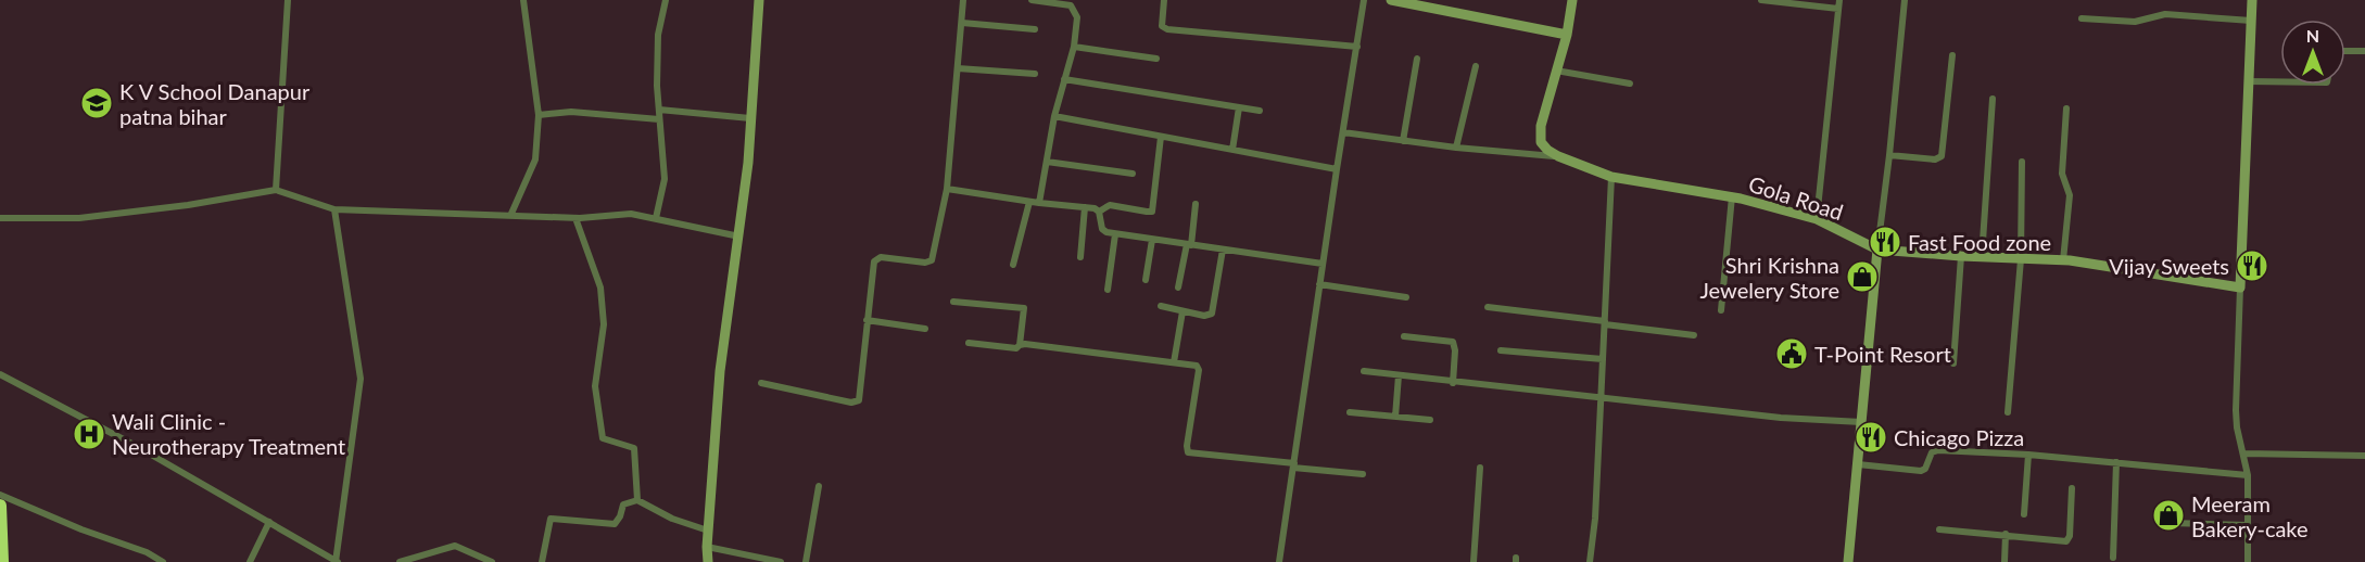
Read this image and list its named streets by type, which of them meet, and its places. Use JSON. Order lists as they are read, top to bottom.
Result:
{
  "streets": {
    "street": ["Gola Road"]
  },
  "places": {
    "school or university": ["K V School Danapur patna bihar"],
    "restaurant": ["Fast Food zone", "Vijay Sweets", "Chicago Pizza"],
    "shop": ["Shri Krishna Jewelery Store", "Meeram Bakery-cake"],
    "public building": ["T-Point Resort"],
    "hospital": ["Wali Clinic - Neurotherapy Treatment"]
  },
  "north": "top"
}
